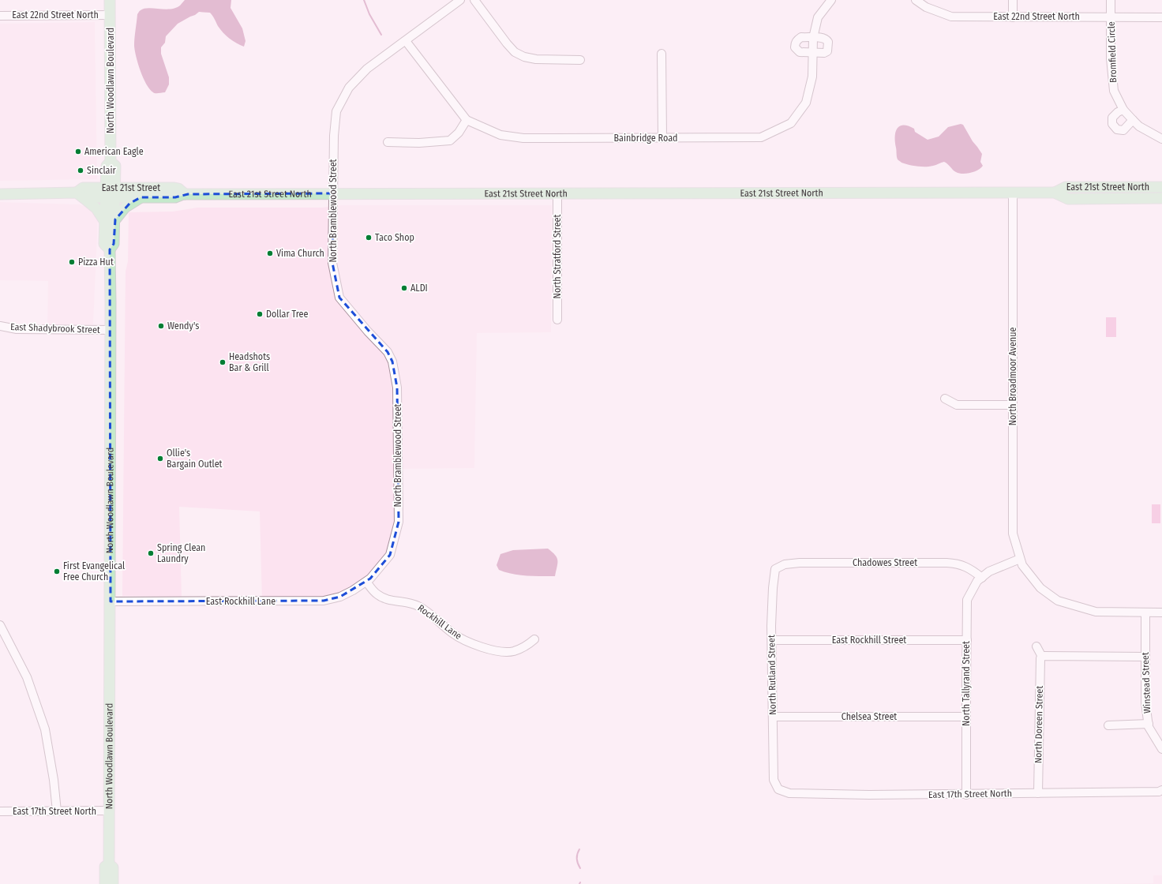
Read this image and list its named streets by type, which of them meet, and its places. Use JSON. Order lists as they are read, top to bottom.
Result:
{
  "streets": {
    "main road": ["North Woodlawn Boulevard", "East 21st Street", "East 21st Street North"],
    "street": [
      "East 22nd Street North",
      "Bromfield Circle",
      "Bainbridge Road",
      "North Bramblewood Street",
      "North Stratford Street",
      "East Shadybrook Street",
      "North Broadmoor Avenue",
      "Chadowes Street",
      "East Rockhill Lane",
      "Rockhill Lane",
      "East Rockhill Street",
      "North Rutland Street",
      "Winstead Street",
      "North Tallyrand Street",
      "Chelsea Street",
      "North Doreen Street",
      "East 17th Street North"
    ]
  },
  "crossings": [
    ["East 22nd Street North", "Bromfield Circle"],
    ["East 22nd Street North", "North Woodlawn Boulevard"],
    ["North Woodlawn Boulevard", "East 21st Street"],
    ["North Woodlawn Boulevard", "East 21st Street North"],
    ["North Woodlawn Boulevard", "East Shadybrook Street"],
    ["North Woodlawn Boulevard", "East Rockhill Lane"],
    ["North Woodlawn Boulevard", "East 17th Street North"],
    ["Bainbridge Road", "North Bramblewood Street"],
    ["East 21st Street", "East 21st Street North"],
    ["East 21st Street North", "North Bramblewood Street"],
    ["East 21st Street North", "North Stratford Street"],
    ["East 21st Street North", "North Broadmoor Avenue"],
    ["North Bramblewood Street", "East Rockhill Lane"],
    ["North Bramblewood Street", "Rockhill Lane"],
    ["North Broadmoor Avenue", "North Tallyrand Street"],
    ["Chadowes Street", "North Rutland Street"],
    ["Chadowes Street", "North Tallyrand Street"],
    ["East Rockhill Lane", "Rockhill Lane"],
    ["East Rockhill Street", "North Rutland Street"],
    ["East Rockhill Street", "North Tallyrand Street"],
    ["North Rutland Street", "Chelsea Street"],
    ["North Rutland Street", "East 17th Street North"],
    ["North Tallyrand Street", "Chelsea Street"],
    ["North Tallyrand Street", "East 17th Street North"],
    ["North Doreen Street", "East 17th Street North"]
  ],
  "places": [
    "American Eagle",
    "Sinclair",
    "Taco Shop",
    "Vima Church",
    "Pizza Hut",
    "ALDI",
    "Dollar Tree",
    "Wendy's",
    "Headshots Bar & Grill",
    "Ollie's Bargain Outlet",
    "Spring Clean Laundry",
    "First Evangelical Free Church"
  ]
}
